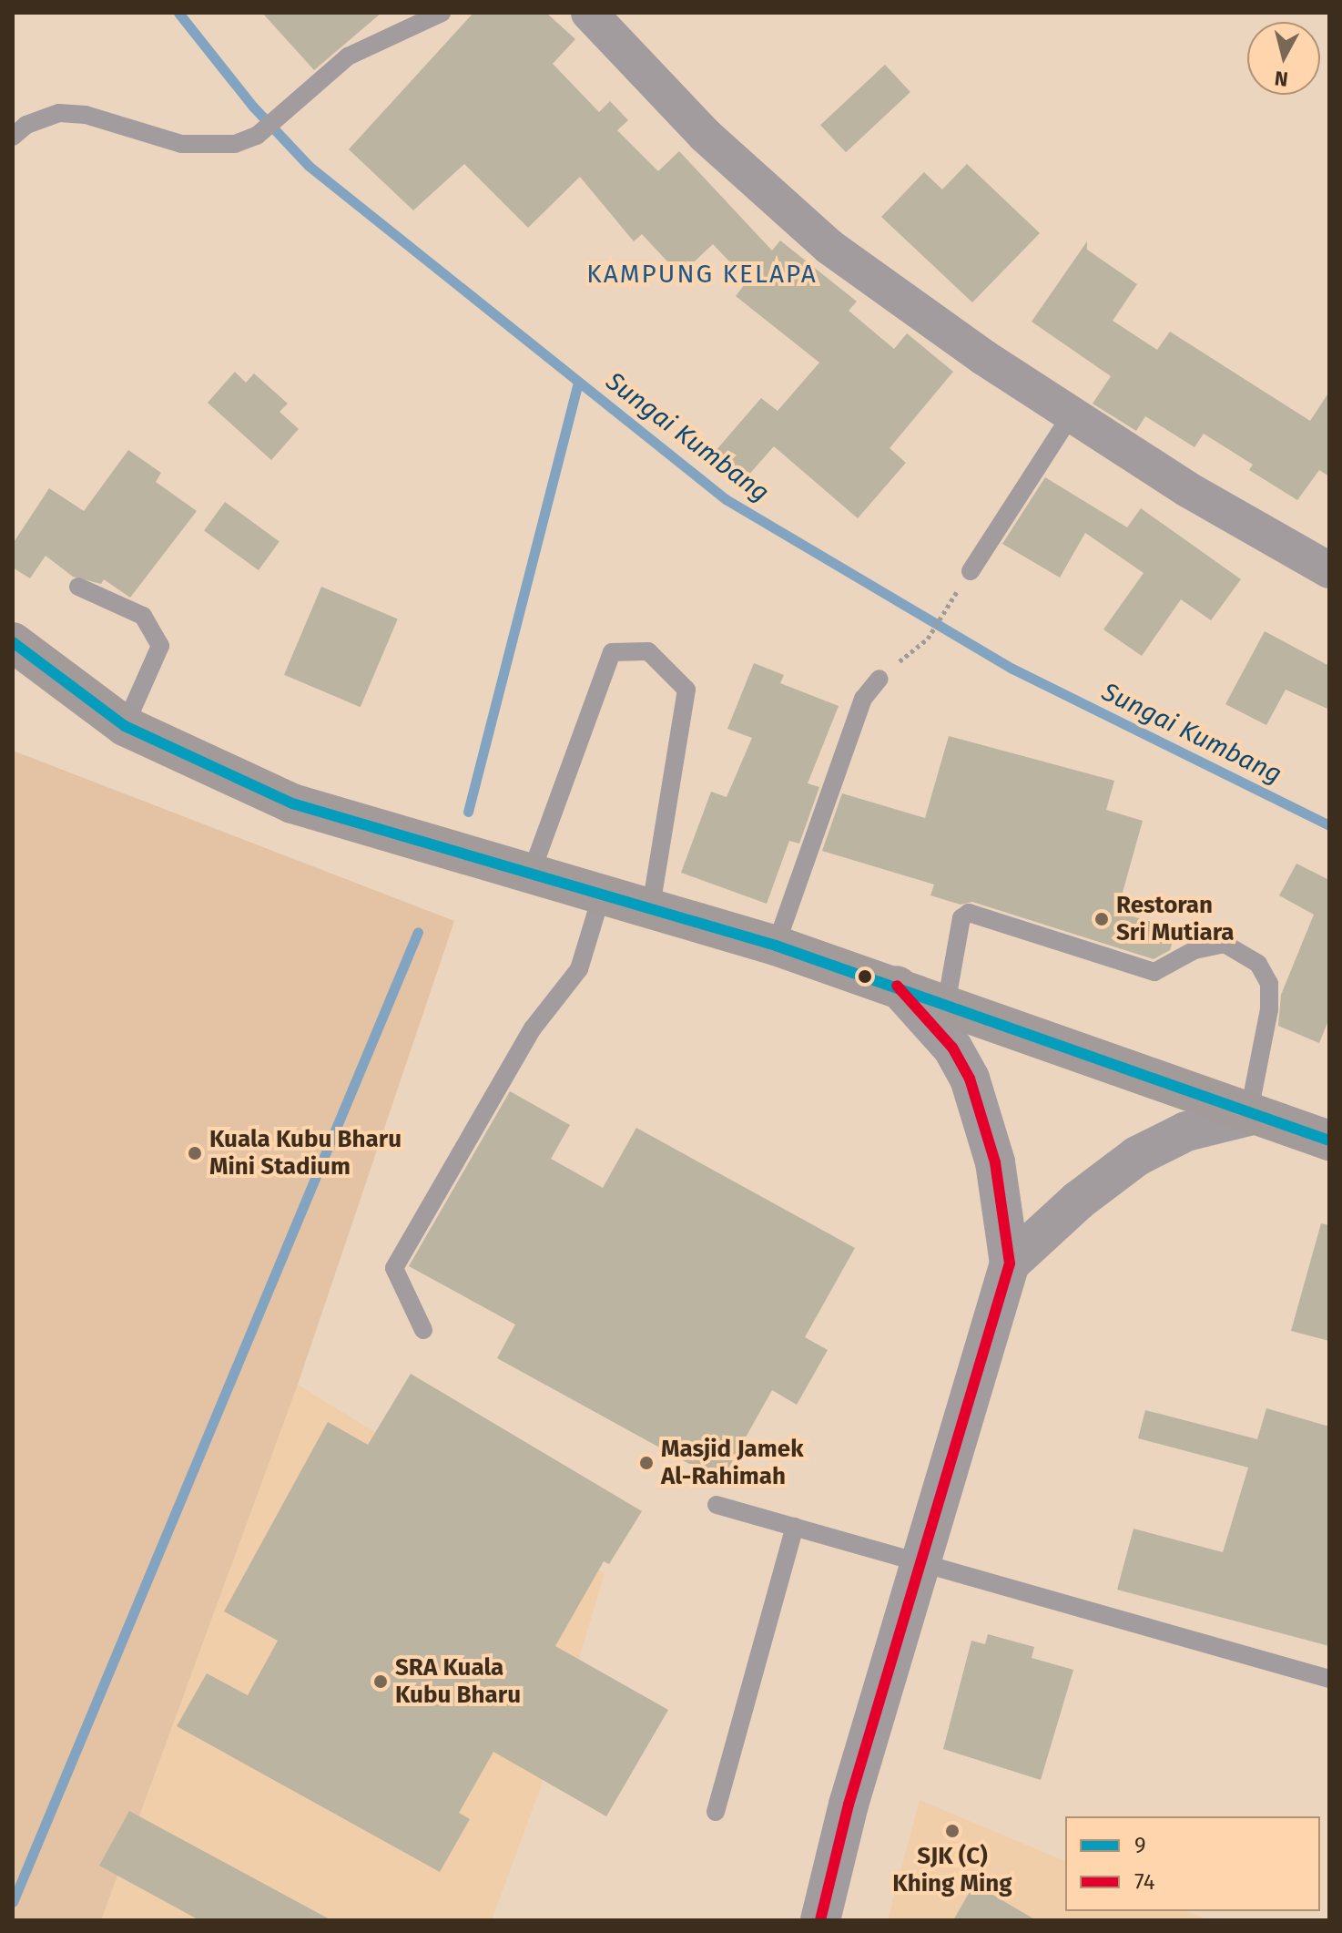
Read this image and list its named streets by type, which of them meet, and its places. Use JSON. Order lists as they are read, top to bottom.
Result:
{
  "districts": ["KAMPUNG KELAPA"],
  "water": ["Sungai Kumbang"],
  "places": [
    "Restoran Sri Mutiara",
    "Kuala Kubu Bharu Mini Stadium",
    "Masjid Jamek Al-Rahimah",
    "SRA Kuala Kubu Bharu",
    "SJK (C) Khing Ming"
  ],
  "lines": ["transit line 9", "transit line 74"],
  "legend": ["9", "74"],
  "north": "bottom"
}
